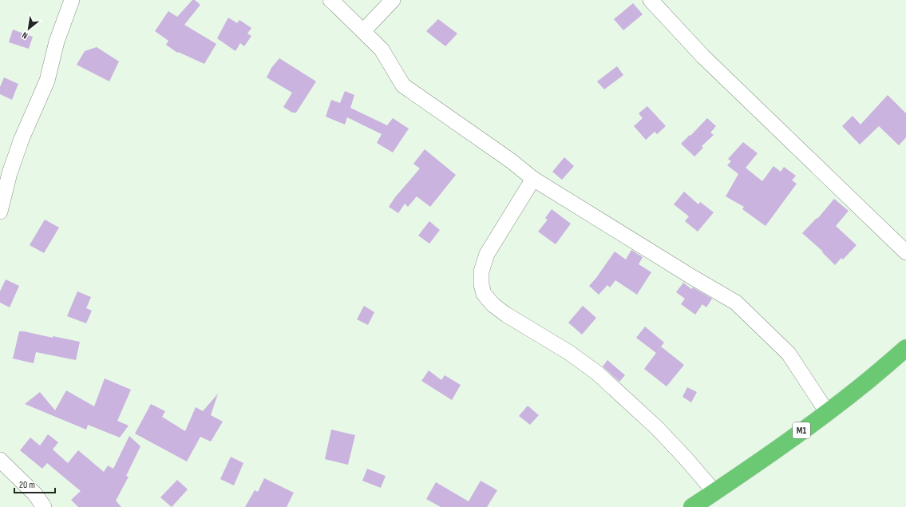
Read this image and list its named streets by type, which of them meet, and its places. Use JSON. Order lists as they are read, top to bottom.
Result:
{
  "streets": {
    "highway": ["M1"]
  },
  "scale_bar": "20 m",
  "north": "bottom left"
}
